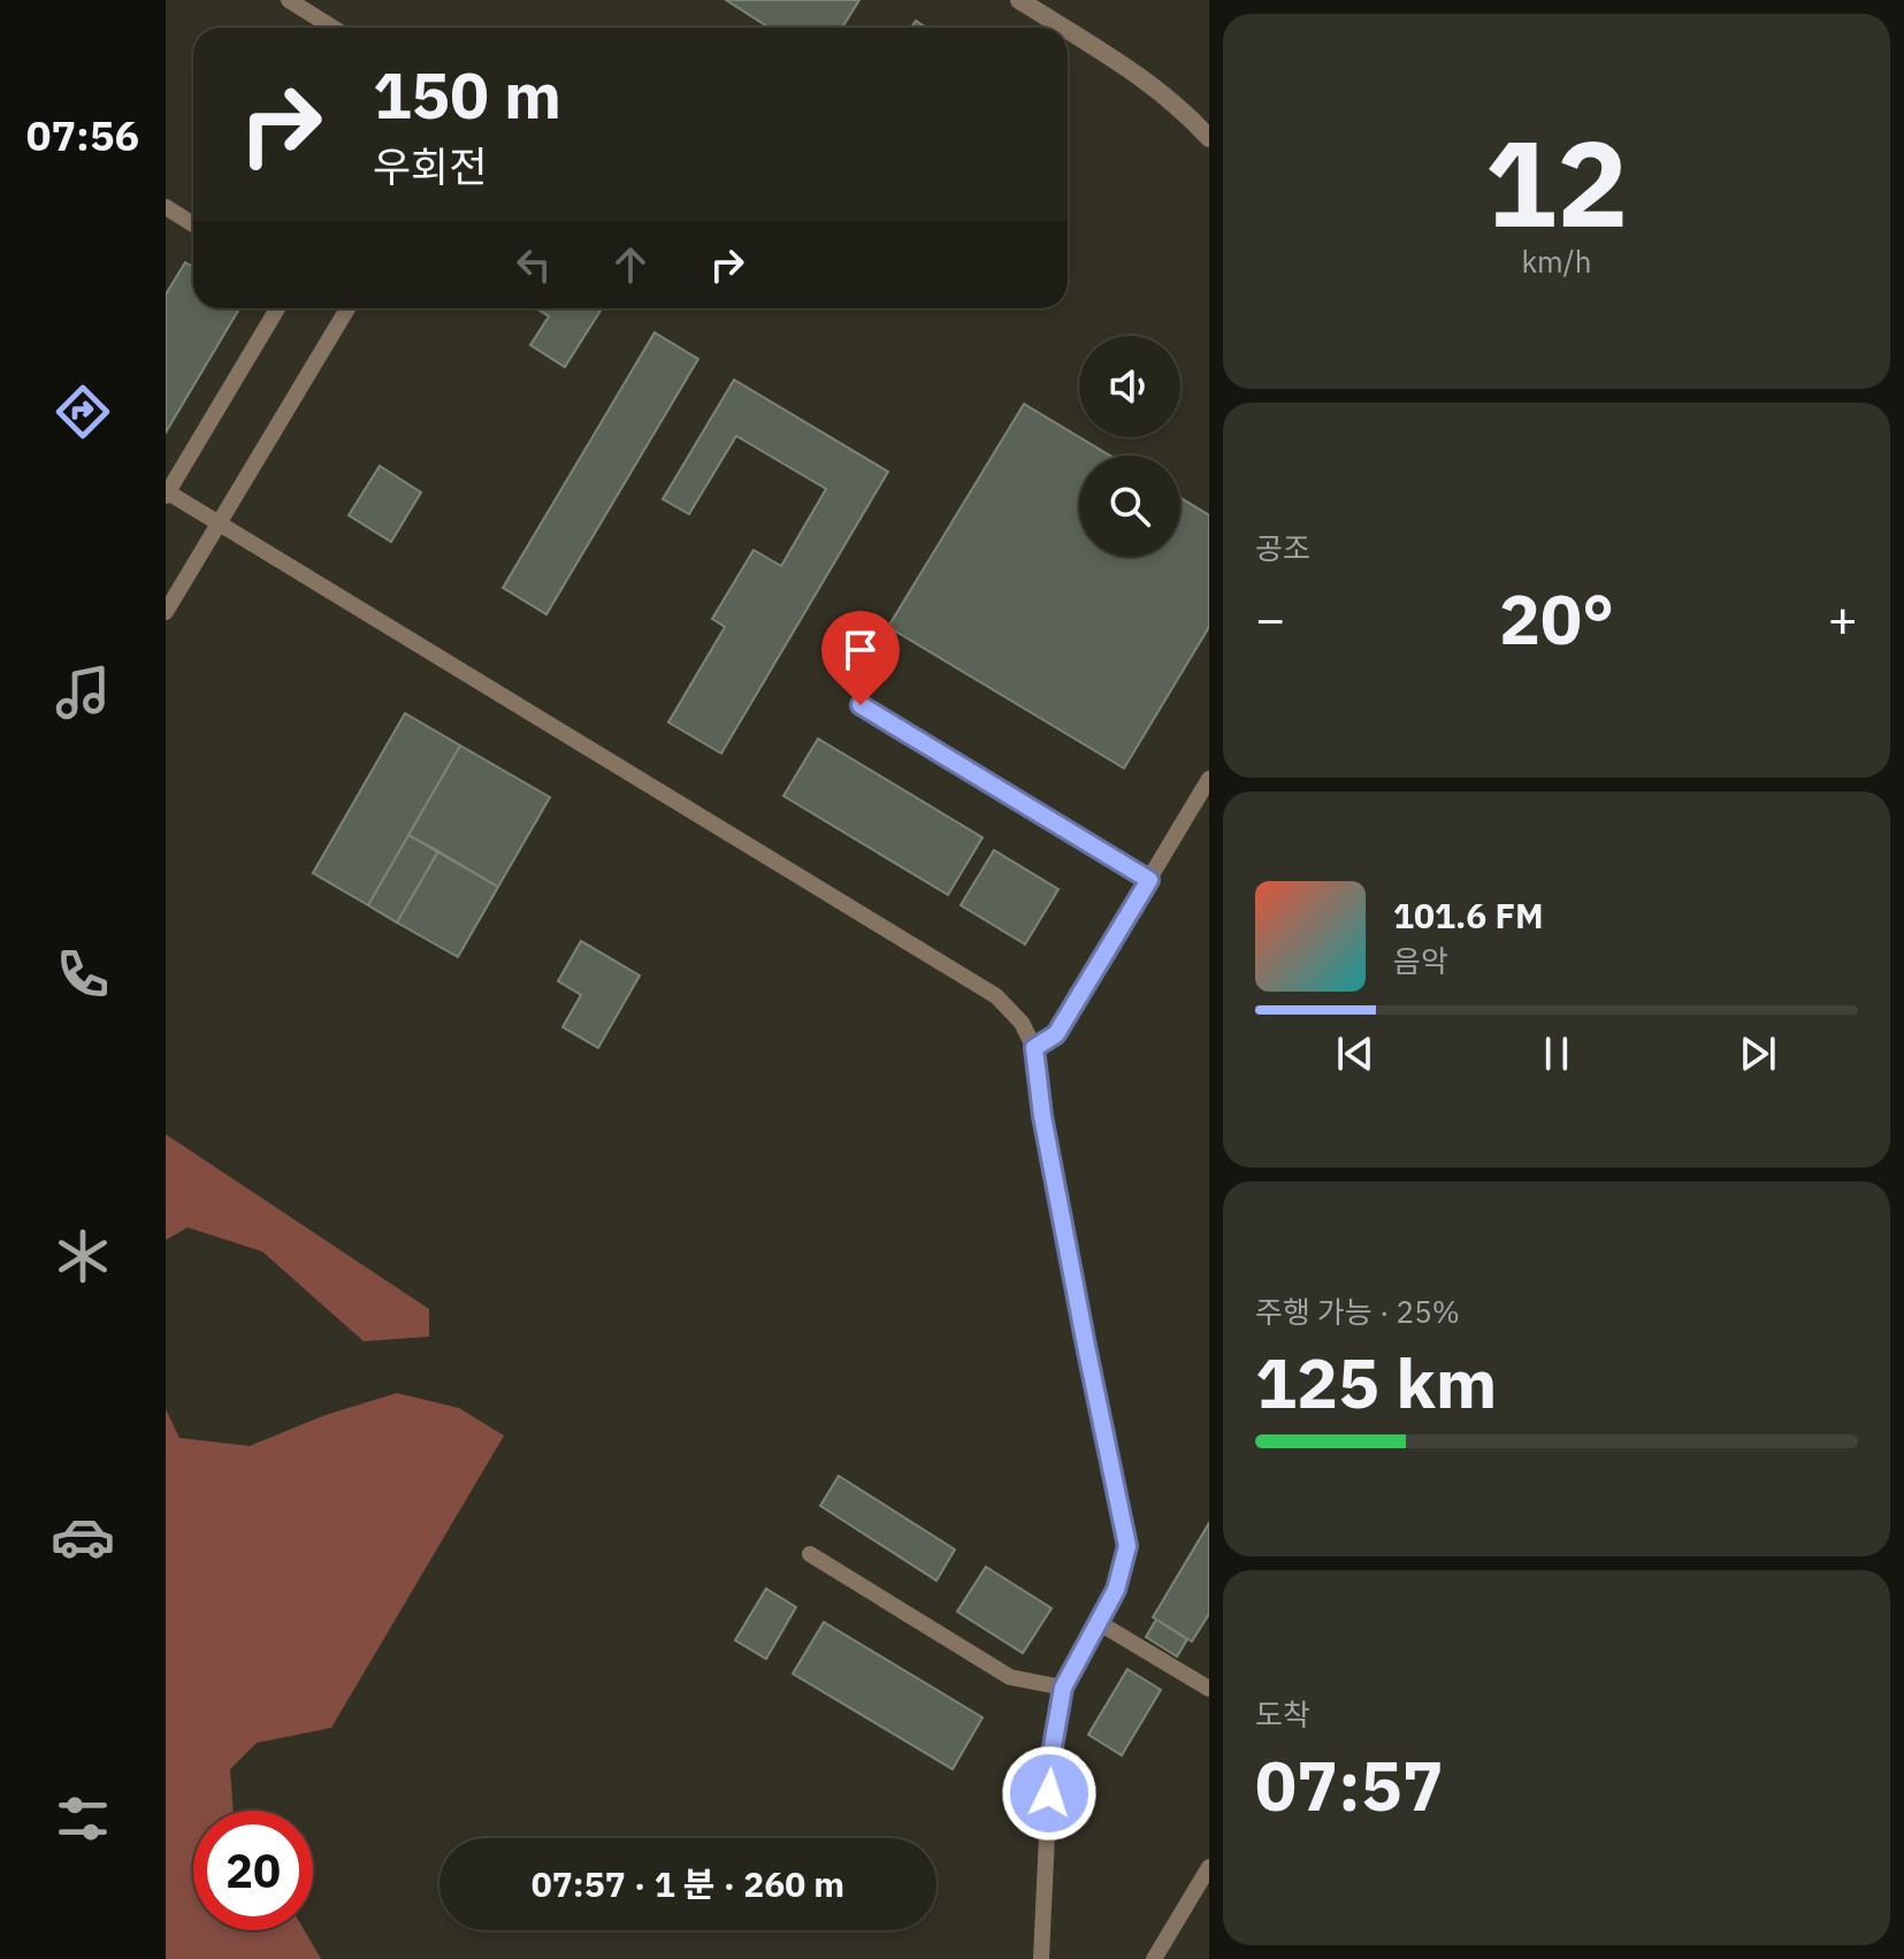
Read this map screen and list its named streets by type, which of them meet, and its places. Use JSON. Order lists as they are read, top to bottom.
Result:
{
  "page": {
    "tabs": "07:56",
    "tile": [
      ["12", "km/h"],
      "공조",
      ["주행 가능 · 25%", "125 km"],
      ["도착", "07:57"]
    ],
    "turn": ["150 m", "우회전"],
    "heat": ["−", "20°", "+"],
    "song": ["101.6 FM", "음악"],
    "limit": "20",
    "trip": "07:57 · 1 분 · 260 m"
  }
}
